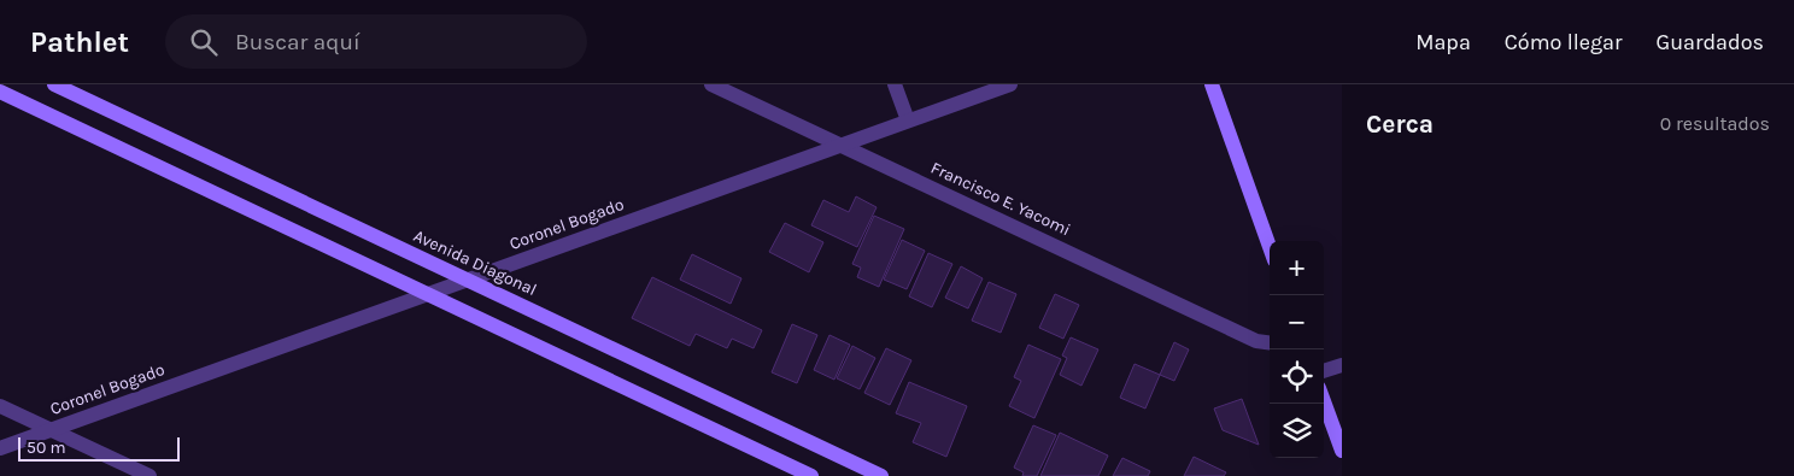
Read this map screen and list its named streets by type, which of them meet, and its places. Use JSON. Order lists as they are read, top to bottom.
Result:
{
  "streets": {
    "main road": ["Avenida Diagonal"],
    "street": ["Francisco E. Yacomi", "Coronel Bogado"]
  },
  "crossings": [
    ["Francisco E. Yacomi", "Coronel Bogado"],
    ["Coronel Bogado", "Avenida Diagonal"]
  ],
  "scale_bar": "50 m",
  "page": {
    "header": "Pathlet",
    "search": "Buscar aquí",
    "nav": ["Mapa", "Cómo llegar", "Guardados"],
    "heading": ["Cerca", "0 resultados"],
    "map_buttons": ["+", "−"],
    "scale": "50 m"
  }
}
